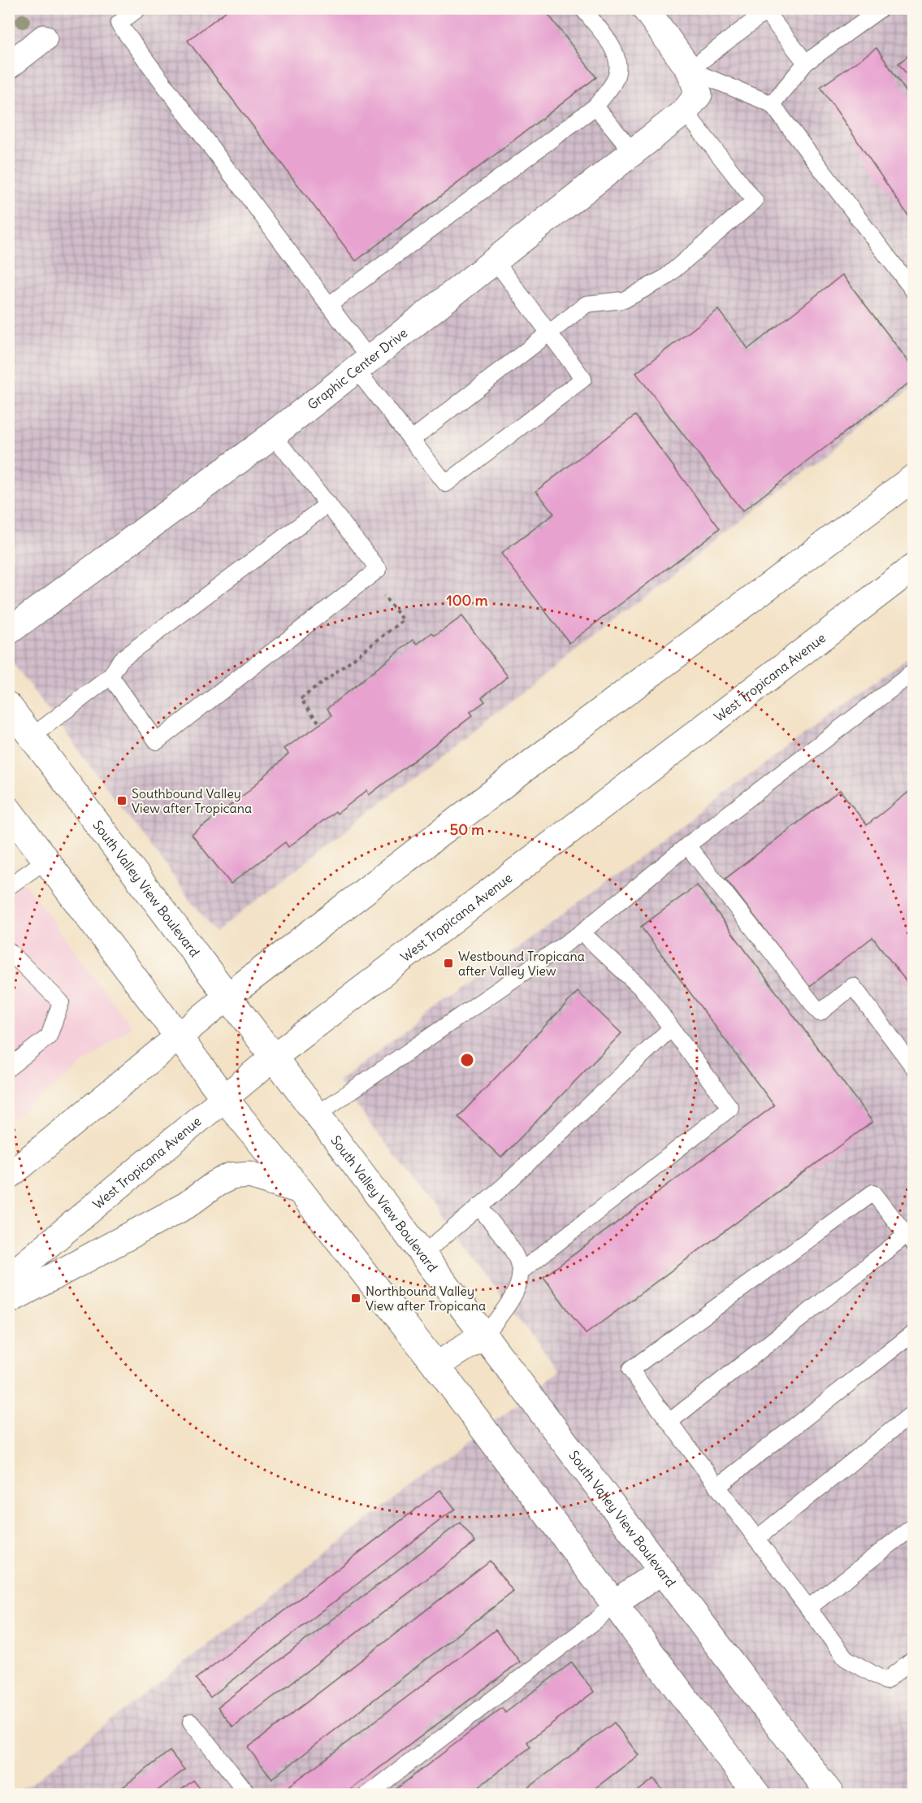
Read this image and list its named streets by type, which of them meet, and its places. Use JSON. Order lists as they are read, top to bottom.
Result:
{
  "streets": {
    "main road": ["Graphic Center Drive", "West Tropicana Avenue", "South Valley View Boulevard"]
  },
  "crossings": [
    ["West Tropicana Avenue", "South Valley View Boulevard"]
  ],
  "places": {
    "transit": ["Southbound Valley View after Tropicana", "Westbound Tropicana after Valley View", "Northbound Valley View after Tropicana"]
  },
  "rings": ["100 m", "50 m"]
}
